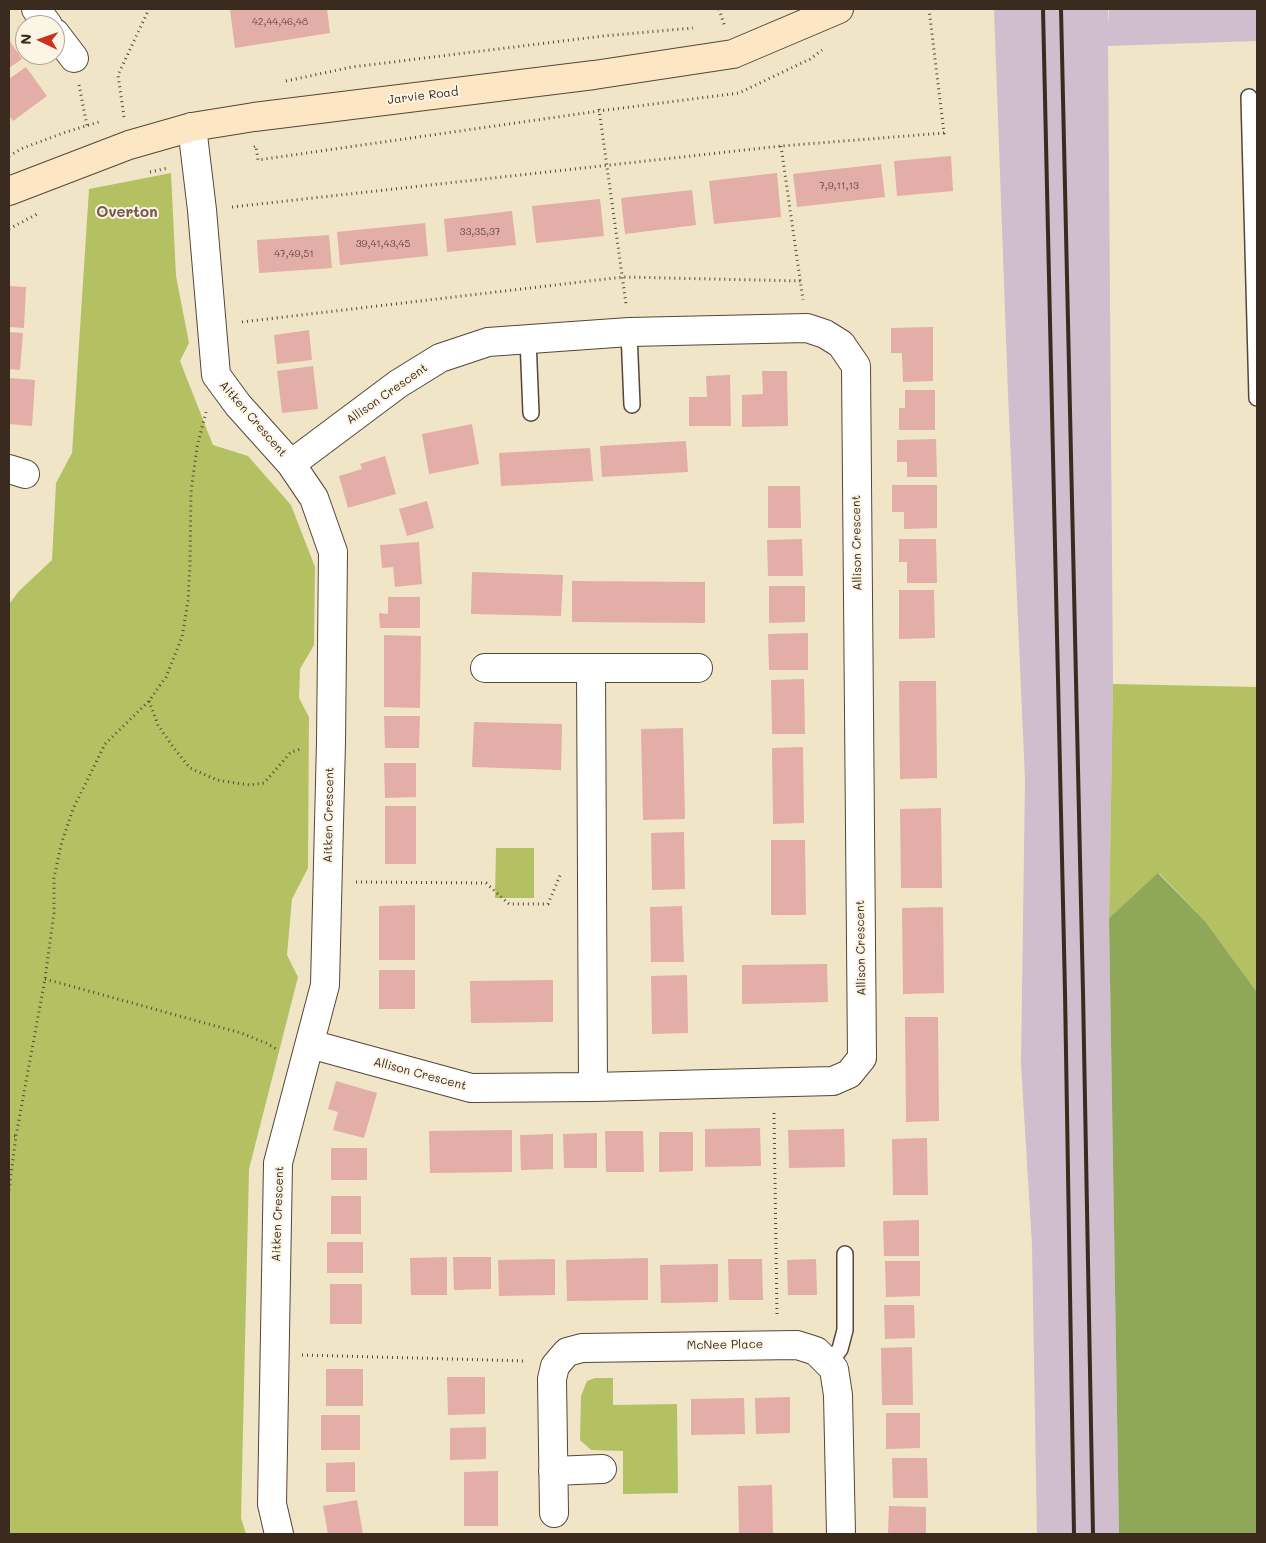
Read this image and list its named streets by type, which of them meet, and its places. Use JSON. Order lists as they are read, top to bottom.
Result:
{
  "streets": {
    "street": [
      "Jarvie Road",
      "Allison Crescent",
      "Aitken Crescent",
      "McNee Place"
    ]
  },
  "crossings": [
    ["Jarvie Road", "Aitken Crescent"],
    ["Allison Crescent", "Aitken Crescent"]
  ],
  "districts": ["Overton"],
  "house_numbers": [
    "42,44,46,48",
    "7,9,11,13",
    "33,35,37",
    "39,41,43,45",
    "47,49,51"
  ],
  "north": "left"
}
